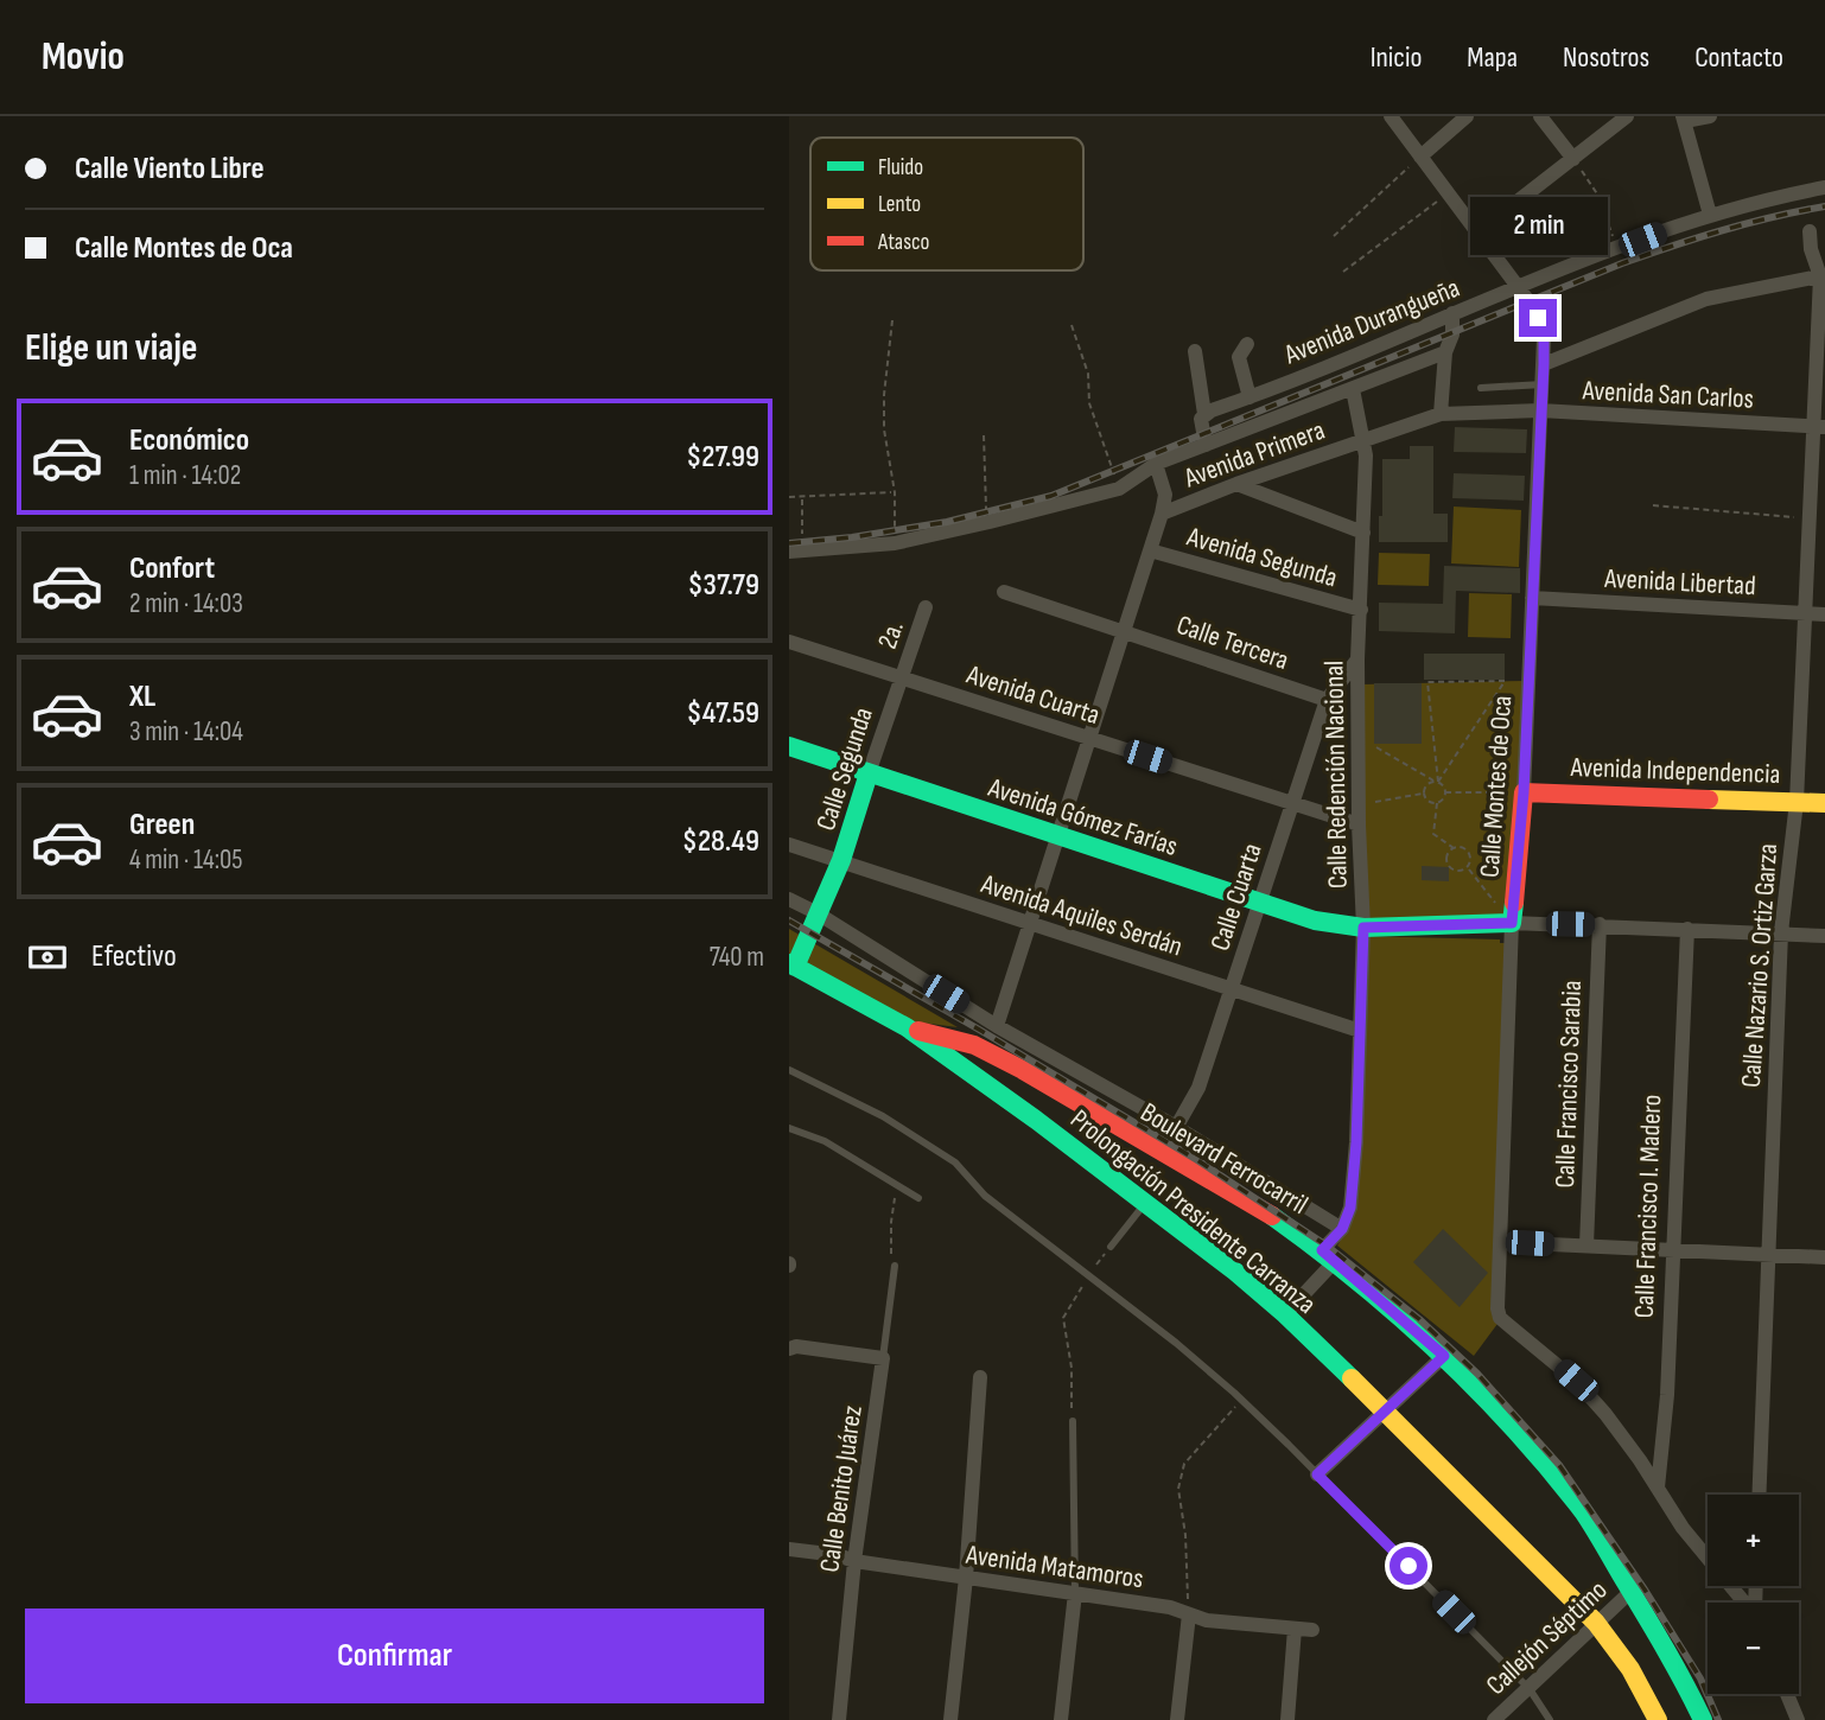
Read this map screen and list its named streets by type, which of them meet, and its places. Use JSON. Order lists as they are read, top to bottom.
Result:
{
  "streets": {
    "main road": [
      "Calle Segunda",
      "Avenida Independencia",
      "Calle Montes de Oca",
      "Avenida Gómez Farías",
      "Boulevard Ferrocarril",
      "Prolongación Presidente Carranza"
    ],
    "street": [
      "Avenida Durangueña",
      "Avenida San Carlos",
      "Avenida Primera",
      "Avenida Segunda",
      "Avenida Libertad",
      "2a.",
      "Calle Tercera",
      "Avenida Cuarta",
      "Calle Redención Nacional",
      "Calle Cuarta",
      "Avenida Aquiles Serdán",
      "Calle Nazario S. Ortiz Garza",
      "Calle Francisco Sarabia",
      "Calle Francisco I. Madero",
      "Calle Benito Juárez",
      "Avenida Matamoros",
      "Callejón Séptimo"
    ]
  },
  "crossings": [
    ["Avenida Durangueña", "Calle Redención Nacional"],
    ["Avenida Durangueña", "Calle Montes de Oca"],
    ["Avenida San Carlos", "Avenida Primera"],
    ["Avenida San Carlos", "Calle Redención Nacional"],
    ["Avenida San Carlos", "Calle Montes de Oca"],
    ["Avenida San Carlos", "Calle Nazario S. Ortiz Garza"],
    ["Avenida Primera", "Calle Redención Nacional"],
    ["Avenida Segunda", "Calle Redención Nacional"],
    ["Avenida Libertad", "Calle Montes de Oca"],
    ["Avenida Libertad", "Calle Nazario S. Ortiz Garza"],
    ["2a.", "Avenida Cuarta"],
    ["2a.", "Calle Segunda"],
    ["Calle Tercera", "Calle Cuarta"],
    ["Avenida Cuarta", "Calle Segunda"],
    ["Avenida Cuarta", "Calle Redención Nacional"],
    ["Avenida Cuarta", "Calle Cuarta"],
    ["Calle Segunda", "Avenida Gómez Farías"],
    ["Calle Segunda", "Avenida Aquiles Serdán"],
    ["Avenida Independencia", "Calle Montes de Oca"],
    ["Avenida Independencia", "Calle Nazario S. Ortiz Garza"],
    ["Calle Redención Nacional", "Avenida Gómez Farías"],
    ["Calle Redención Nacional", "Calle Cuarta"],
    ["Calle Redención Nacional", "Avenida Aquiles Serdán"],
    ["Calle Redención Nacional", "Boulevard Ferrocarril"],
    ["Calle Redención Nacional", "Prolongación Presidente Carranza"],
    ["Calle Montes de Oca", "Calle Francisco I. Madero"],
    ["Avenida Gómez Farías", "Calle Cuarta"],
    ["Calle Cuarta", "Avenida Aquiles Serdán"],
    ["Calle Cuarta", "Boulevard Ferrocarril"],
    ["Boulevard Ferrocarril", "Prolongación Presidente Carranza"],
    ["Boulevard Ferrocarril", "Callejón Séptimo"],
    ["Prolongación Presidente Carranza", "Callejón Séptimo"],
    ["Calle Benito Juárez", "Avenida Matamoros"]
  ],
  "legend": ["Fluido", "Lento", "Atasco"],
  "page": {
    "header": "Movio",
    "nav": [
      "Inicio",
      "Mapa",
      "Nosotros",
      "Contacto"
    ],
    "banner": ["Calle Viento Libre", "Calle Montes de Oca"],
    "bubble": "2 min",
    "heading": "Elige un viaje",
    "list": [
      {
        "name": "Económico",
        "note": "1 min · 14:02",
        "value": "$27.99"
      },
      {
        "name": "Confort",
        "note": "2 min · 14:03",
        "value": "$37.79"
      },
      {
        "name": "XL",
        "note": "3 min · 14:04",
        "value": "$47.59"
      },
      {
        "name": "Green",
        "note": "4 min · 14:05",
        "value": "$28.49"
      }
    ],
    "pay": ["Efectivo", "740 m"],
    "map_buttons": ["+", "−"],
    "buttons": "Confirmar"
  }
}
